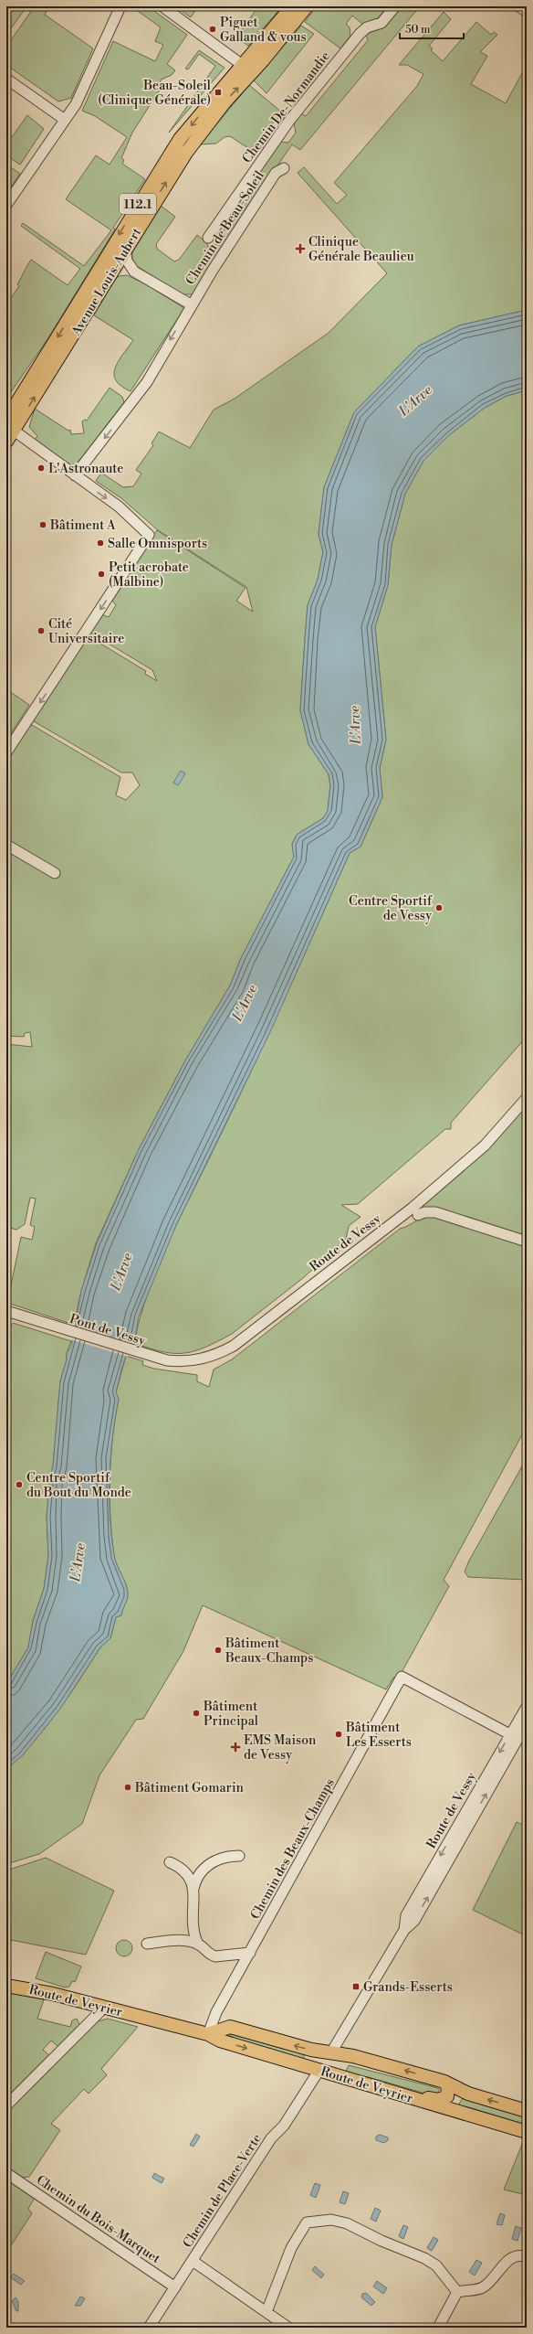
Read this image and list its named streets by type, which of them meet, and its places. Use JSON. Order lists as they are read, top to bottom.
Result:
{
  "streets": {
    "main road": ["112.1", "Avenue Louis-Aubert", "Route de Veyrier"],
    "street": [
      "Chemin De-Normandie",
      "Chemin de Beau-Soleil",
      "Route de Vessy",
      "Pont de Vessy",
      "Chemin des Beaux-Champs",
      "Chemin de Place-Verte",
      "Chemin du Bois-Marquet"
    ]
  },
  "crossings": [
    ["Chemin de Beau-Soleil", "Avenue Louis-Aubert"],
    ["Route de Vessy", "Pont de Vessy"],
    ["Route de Vessy", "Chemin des Beaux-Champs"],
    ["Route de Vessy", "Route de Veyrier"],
    ["Chemin des Beaux-Champs", "Route de Veyrier"],
    ["Route de Veyrier", "Chemin de Place-Verte"],
    ["Chemin de Place-Verte", "Chemin du Bois-Marquet"]
  ],
  "one_way": ["Chemin de Beau-Soleil"],
  "water": ["L'Arve"],
  "places": {
    "other": [
      "Piguet Galland & vous",
      "L'Astronaute",
      "Bâtiment A",
      "Salle Omnisports",
      "Petit acrobate (Malbine)",
      "Cité Universitaire",
      "Centre Sportif de Vessy",
      "Centre Sportif du Bout du Monde",
      "Bâtiment Beaux-Champs",
      "Bâtiment Principal",
      "Bâtiment Les Esserts",
      "Bâtiment Gomarin"
    ],
    "transit": ["Beau-Soleil (Clinique Générale)", "Grands-Esserts"],
    "health": ["Clinique Générale Beaulieu", "EMS Maison de Vessy"]
  },
  "scale_bar": "50 m"
}
